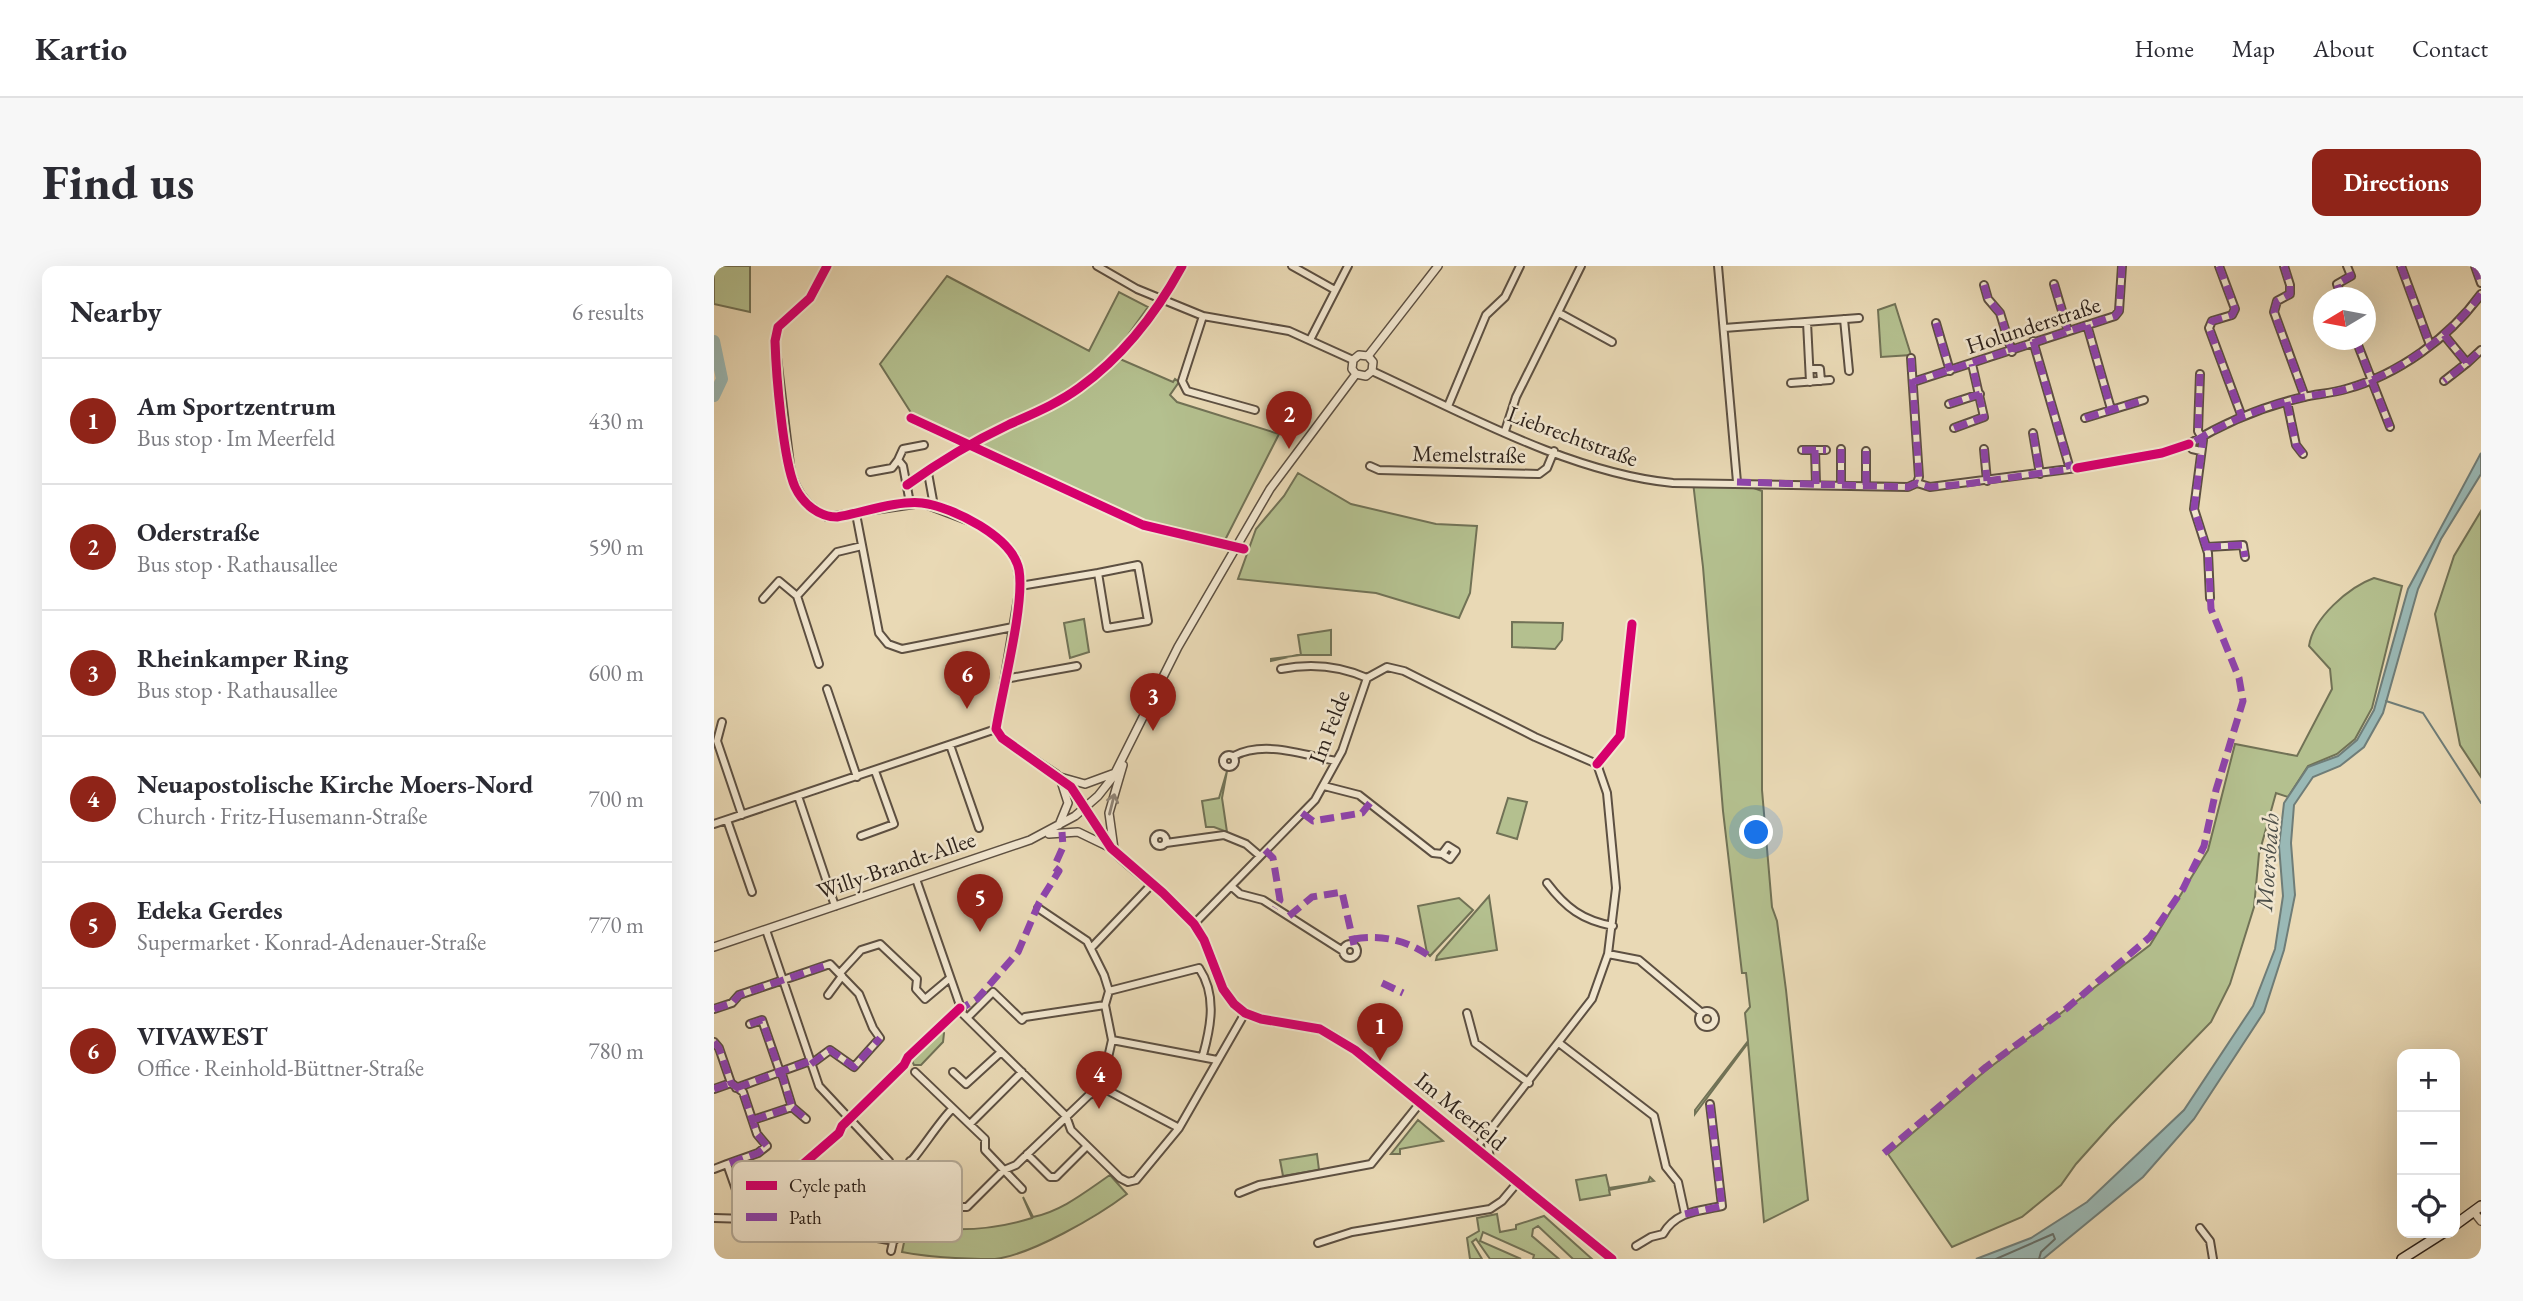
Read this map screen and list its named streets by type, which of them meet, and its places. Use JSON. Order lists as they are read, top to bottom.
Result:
{
  "streets": {
    "street": [
      "Holunderstraße",
      "Liebrechtstraße",
      "Memelstraße",
      "Im Felde",
      "Willy-Brandt-Allee",
      "Im Meerfeld"
    ]
  },
  "crossings": [
    ["Holunderstraße", "Liebrechtstraße"],
    ["Liebrechtstraße", "Memelstraße"],
    ["Im Felde", "Im Meerfeld"]
  ],
  "water": ["Moersbach"],
  "legend": ["Cycle path", "Path"],
  "north": "left",
  "page": {
    "header": "Kartio",
    "nav": [
      "Home",
      "Map",
      "About",
      "Contact"
    ],
    "buttons": "Directions",
    "title": "Find us",
    "heading": ["Nearby", "6 results"],
    "list": [
      {
        "mark": "1",
        "name": "Am Sportzentrum",
        "note": "Bus stop · Im Meerfeld",
        "value": "430 m"
      },
      {
        "mark": "2",
        "name": "Oderstraße",
        "note": "Bus stop · Rathausallee",
        "value": "590 m"
      },
      {
        "mark": "3",
        "name": "Rheinkamper Ring",
        "note": "Bus stop · Rathausallee",
        "value": "600 m"
      },
      {
        "mark": "4",
        "name": "Neuapostolische Kirche Moers-Nord",
        "note": "Church · Fritz-Husemann-Straße",
        "value": "700 m"
      },
      {
        "mark": "5",
        "name": "Edeka Gerdes",
        "note": "Supermarket · Konrad-Adenauer-Straße",
        "value": "770 m"
      },
      {
        "mark": "6",
        "name": "VIVAWEST",
        "note": "Office · Reinhold-Büttner-Straße",
        "value": "780 m"
      }
    ],
    "pins": [
      "2",
      "6",
      "3",
      "5",
      "1",
      "4"
    ],
    "map_buttons": ["+", "−"]
  }
}
